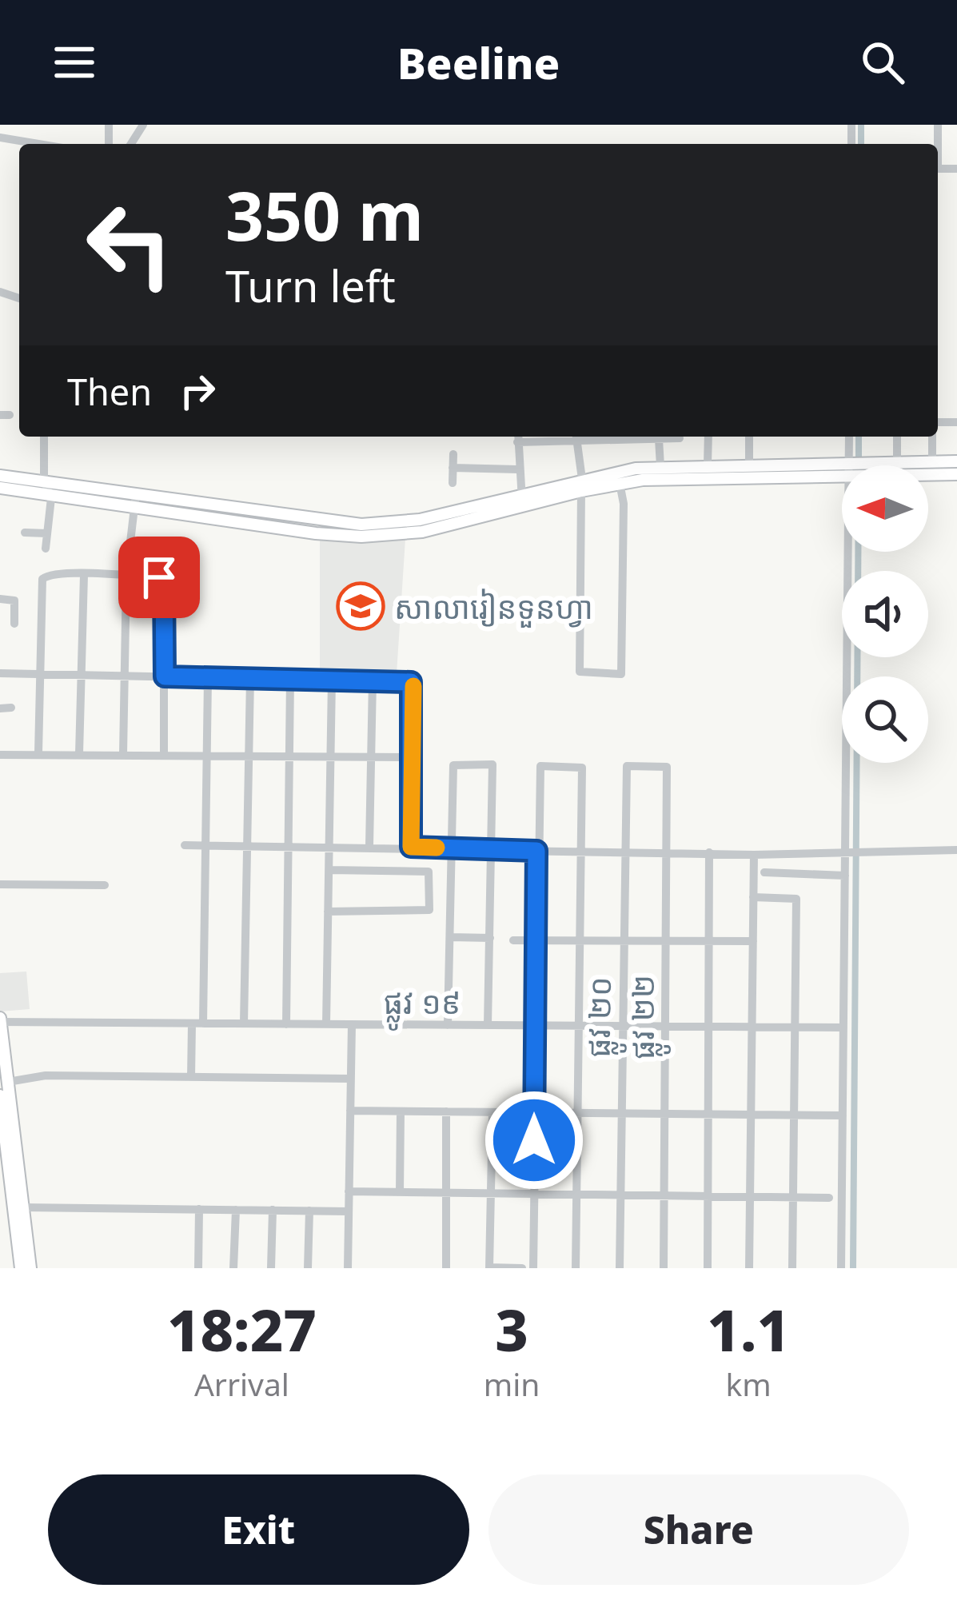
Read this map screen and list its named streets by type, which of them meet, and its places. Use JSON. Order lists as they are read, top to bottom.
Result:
{
  "streets": {
    "street": ["ផ្លូវ ១៩", "ផ្លូវ ២០", "ផ្លូវ ២២"]
  },
  "crossings": [
    ["ផ្លូវ ១៩", "ផ្លូវ ២០"],
    ["ផ្លូវ ១៩", "ផ្លូវ ២២"],
    ["ផ្លូវ ២០", "ផ្លូវ ២២"]
  ],
  "places": {
    "school or university": ["សាលារៀនទួនហ្វា"]
  },
  "north": "left",
  "page": {
    "header": "Beeline",
    "turn": ["350 m", "Turn left"],
    "then": "Then",
    "eta": [
      "18:27",
      "Arrival",
      "3",
      "min",
      "1.1",
      "km"
    ],
    "buttons": ["Exit", "Share"]
  }
}
